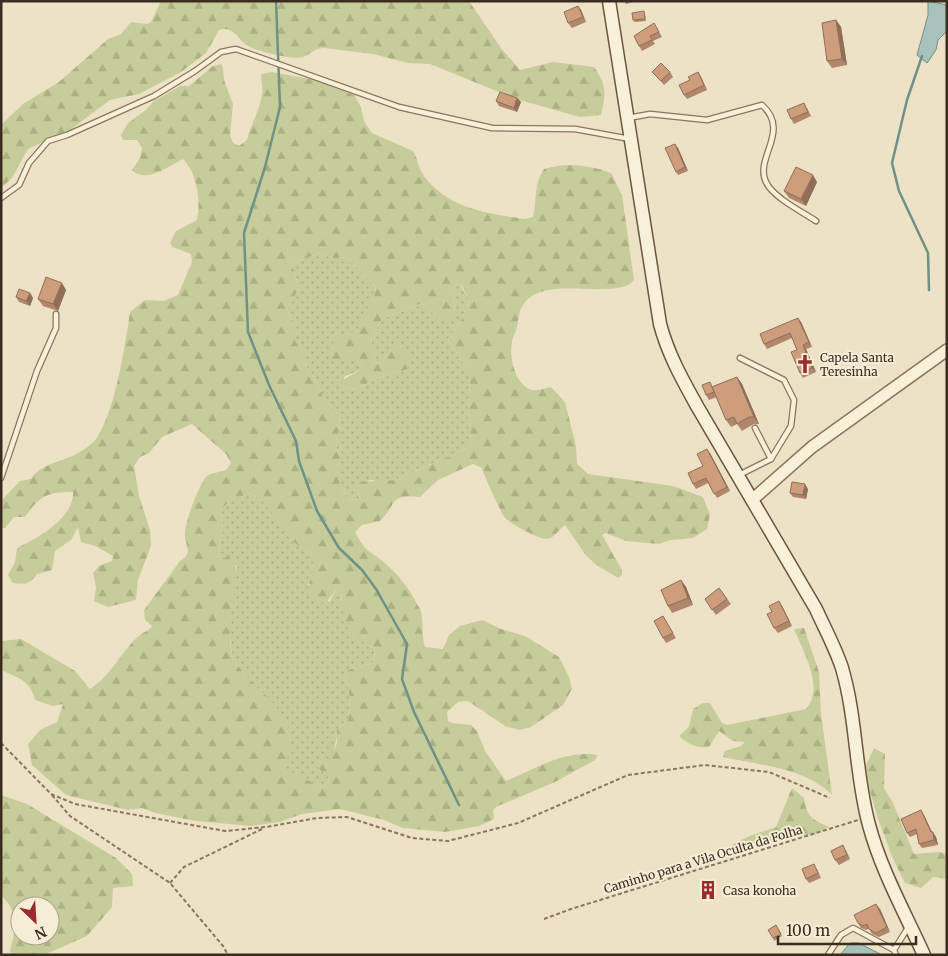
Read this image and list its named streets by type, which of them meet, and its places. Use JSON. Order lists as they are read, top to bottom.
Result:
{
  "streets": {
    "path": ["Caminho para a Vila Oculta da Folha"]
  },
  "places": {
    "church": ["Capela Santa Teresinha"],
    "building": ["Casa konoha"]
  },
  "scale_bar": "100 m",
  "north": "bottom right"
}
